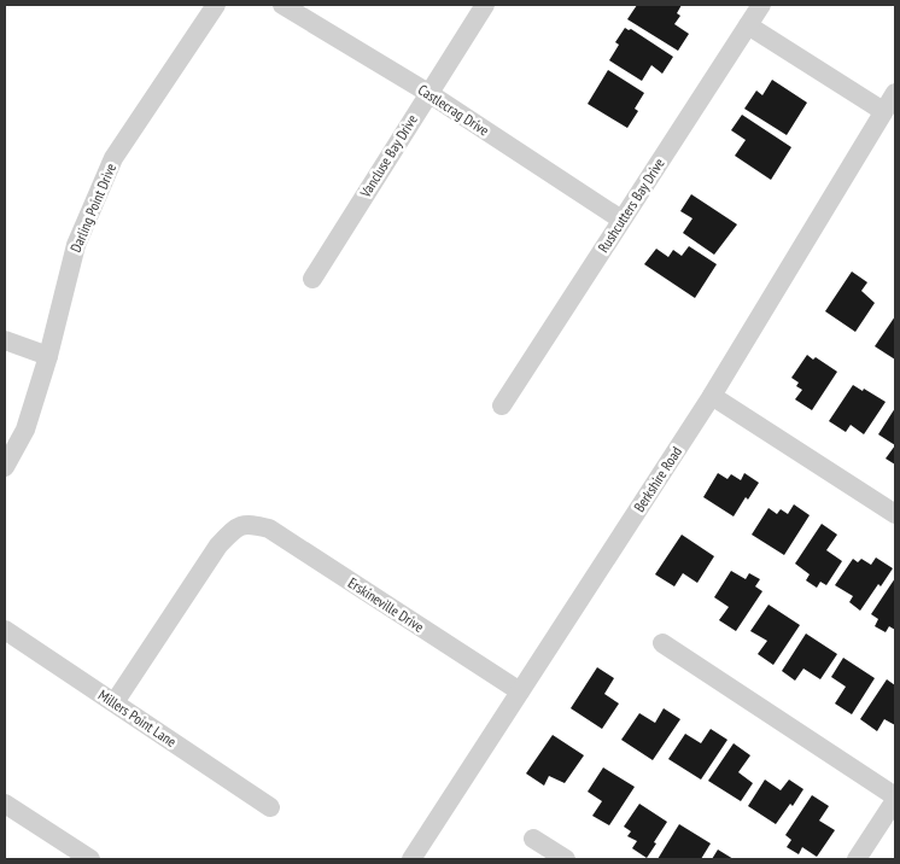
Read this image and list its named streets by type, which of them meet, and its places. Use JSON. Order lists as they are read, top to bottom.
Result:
{
  "streets": {
    "street": [
      "Castlecrag Drive",
      "Vancluse Bay Drive",
      "Rushcutters Bay Drive",
      "Darling Point Drive",
      "Berkshire Road",
      "Erskineville Drive",
      "Millers Point Lane"
    ]
  },
  "crossings": [
    ["Castlecrag Drive", "Vancluse Bay Drive"],
    ["Castlecrag Drive", "Rushcutters Bay Drive"],
    ["Berkshire Road", "Erskineville Drive"],
    ["Erskineville Drive", "Millers Point Lane"]
  ]
}
